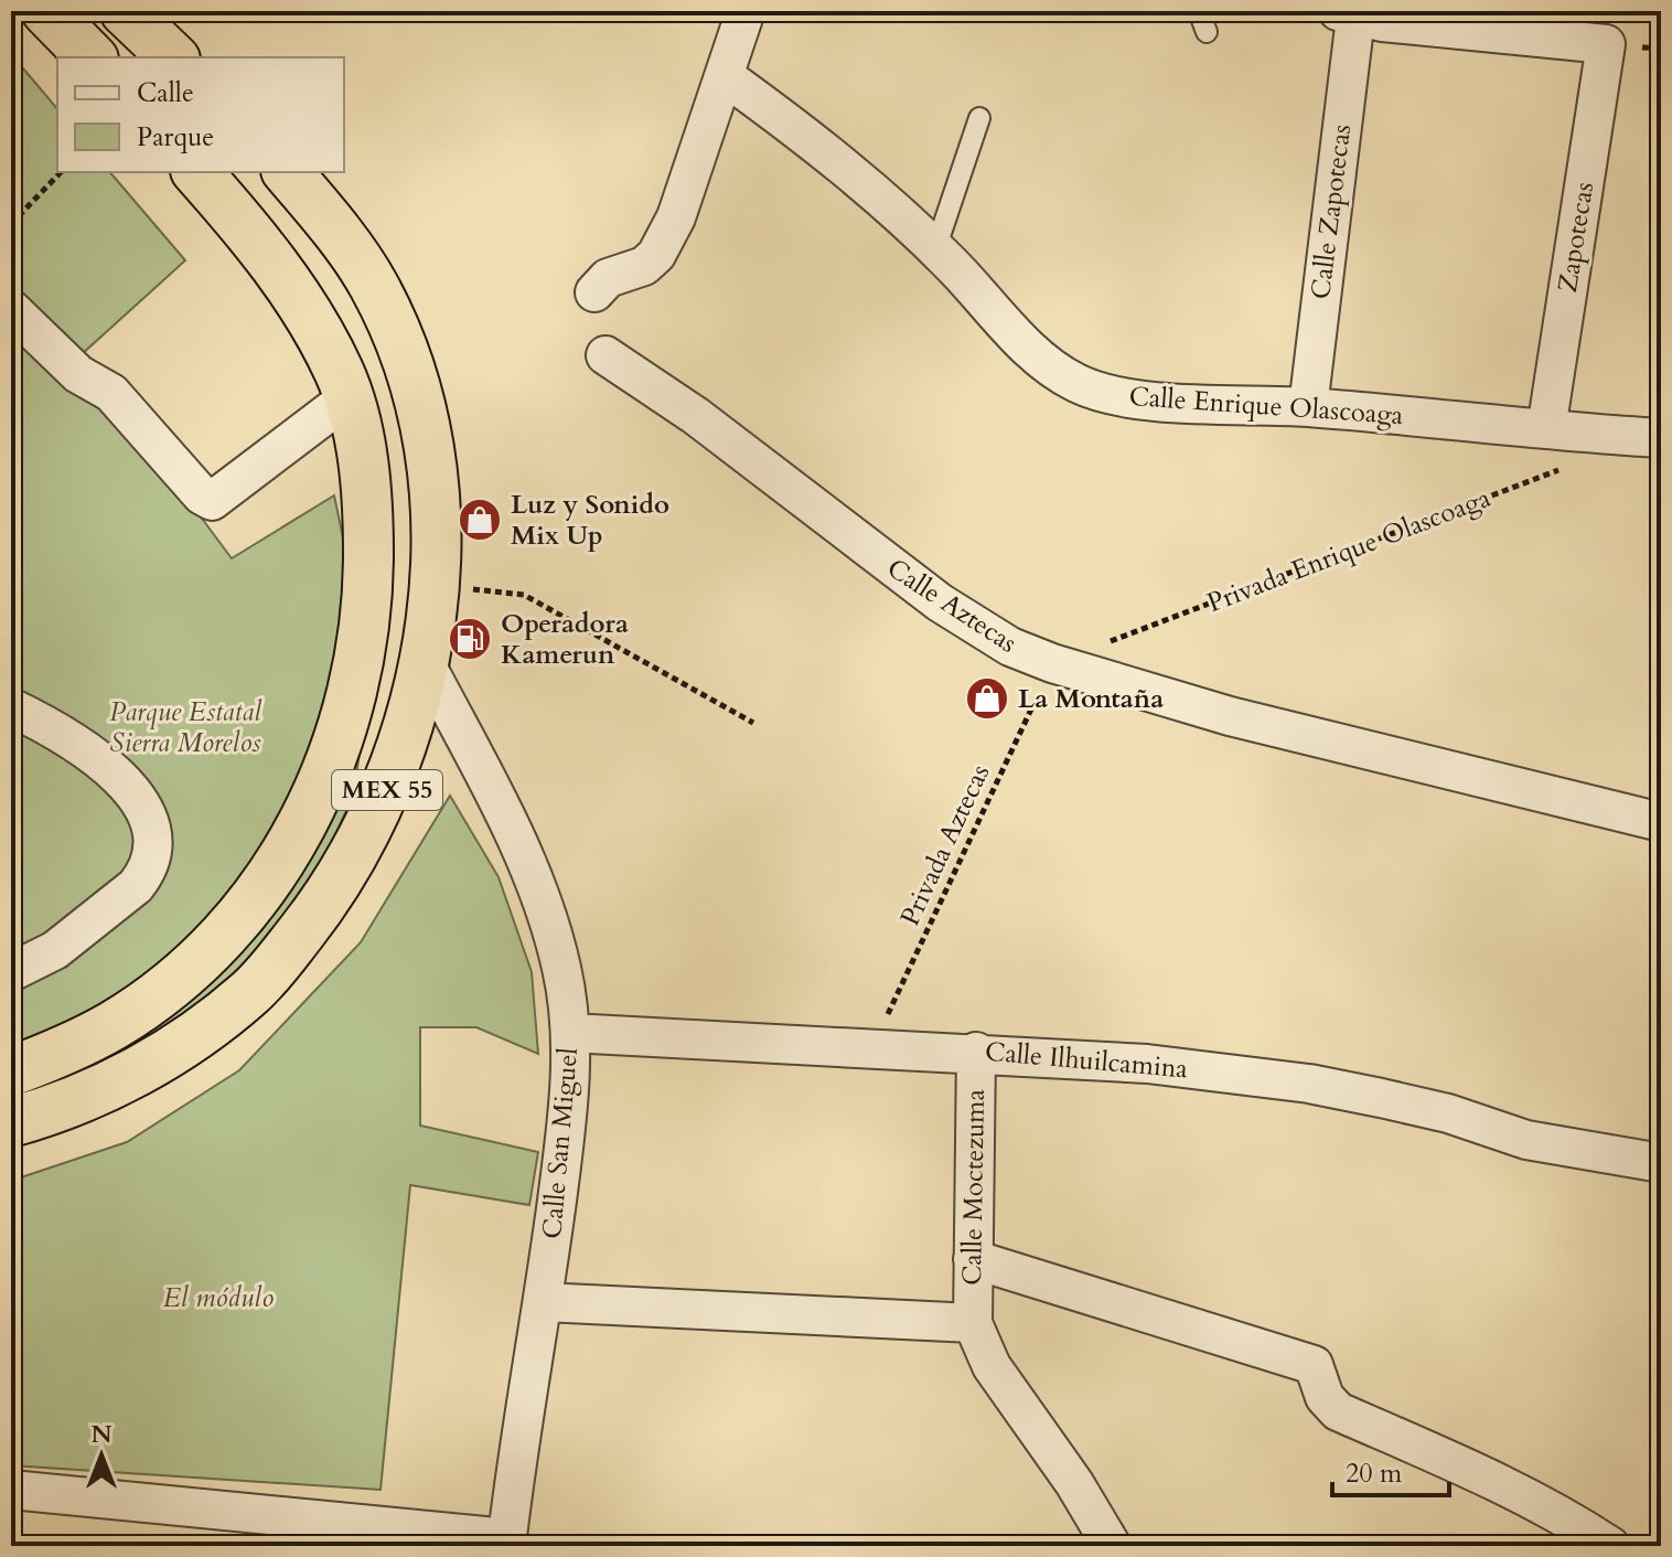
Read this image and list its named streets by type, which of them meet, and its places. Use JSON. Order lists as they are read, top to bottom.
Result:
{
  "streets": {
    "highway": ["MEX 55"],
    "street": [
      "Calle Zapotecas",
      "Zapotecas",
      "Calle Enrique Olascoaga",
      "Calle Aztecas",
      "Calle Ilhuilcamina",
      "Calle San Miguel",
      "Calle Moctezuma"
    ],
    "path": ["Privada Enrique Olascoaga", "Privada Aztecas"]
  },
  "crossings": [
    ["Calle Zapotecas", "Zapotecas"],
    ["Calle Zapotecas", "Calle Enrique Olascoaga"],
    ["Zapotecas", "Calle Enrique Olascoaga"],
    ["Privada Enrique Olascoaga", "Calle Aztecas"],
    ["Privada Enrique Olascoaga", "Privada Aztecas"],
    ["Calle Aztecas", "Privada Aztecas"],
    ["MEX 55", "Calle San Miguel"],
    ["Privada Aztecas", "Calle Ilhuilcamina"],
    ["Calle Ilhuilcamina", "Calle San Miguel"],
    ["Calle Ilhuilcamina", "Calle Moctezuma"]
  ],
  "parks": ["Parque Estatal Sierra Morelos", "El módulo"],
  "places": {
    "shop": ["Luz y Sonido Mix Up", "La Montaña"],
    "fuel station": ["Operadora Kamerun"]
  },
  "legend": ["Calle", "Parque"],
  "scale_bar": "20 m",
  "north": "top"
}
